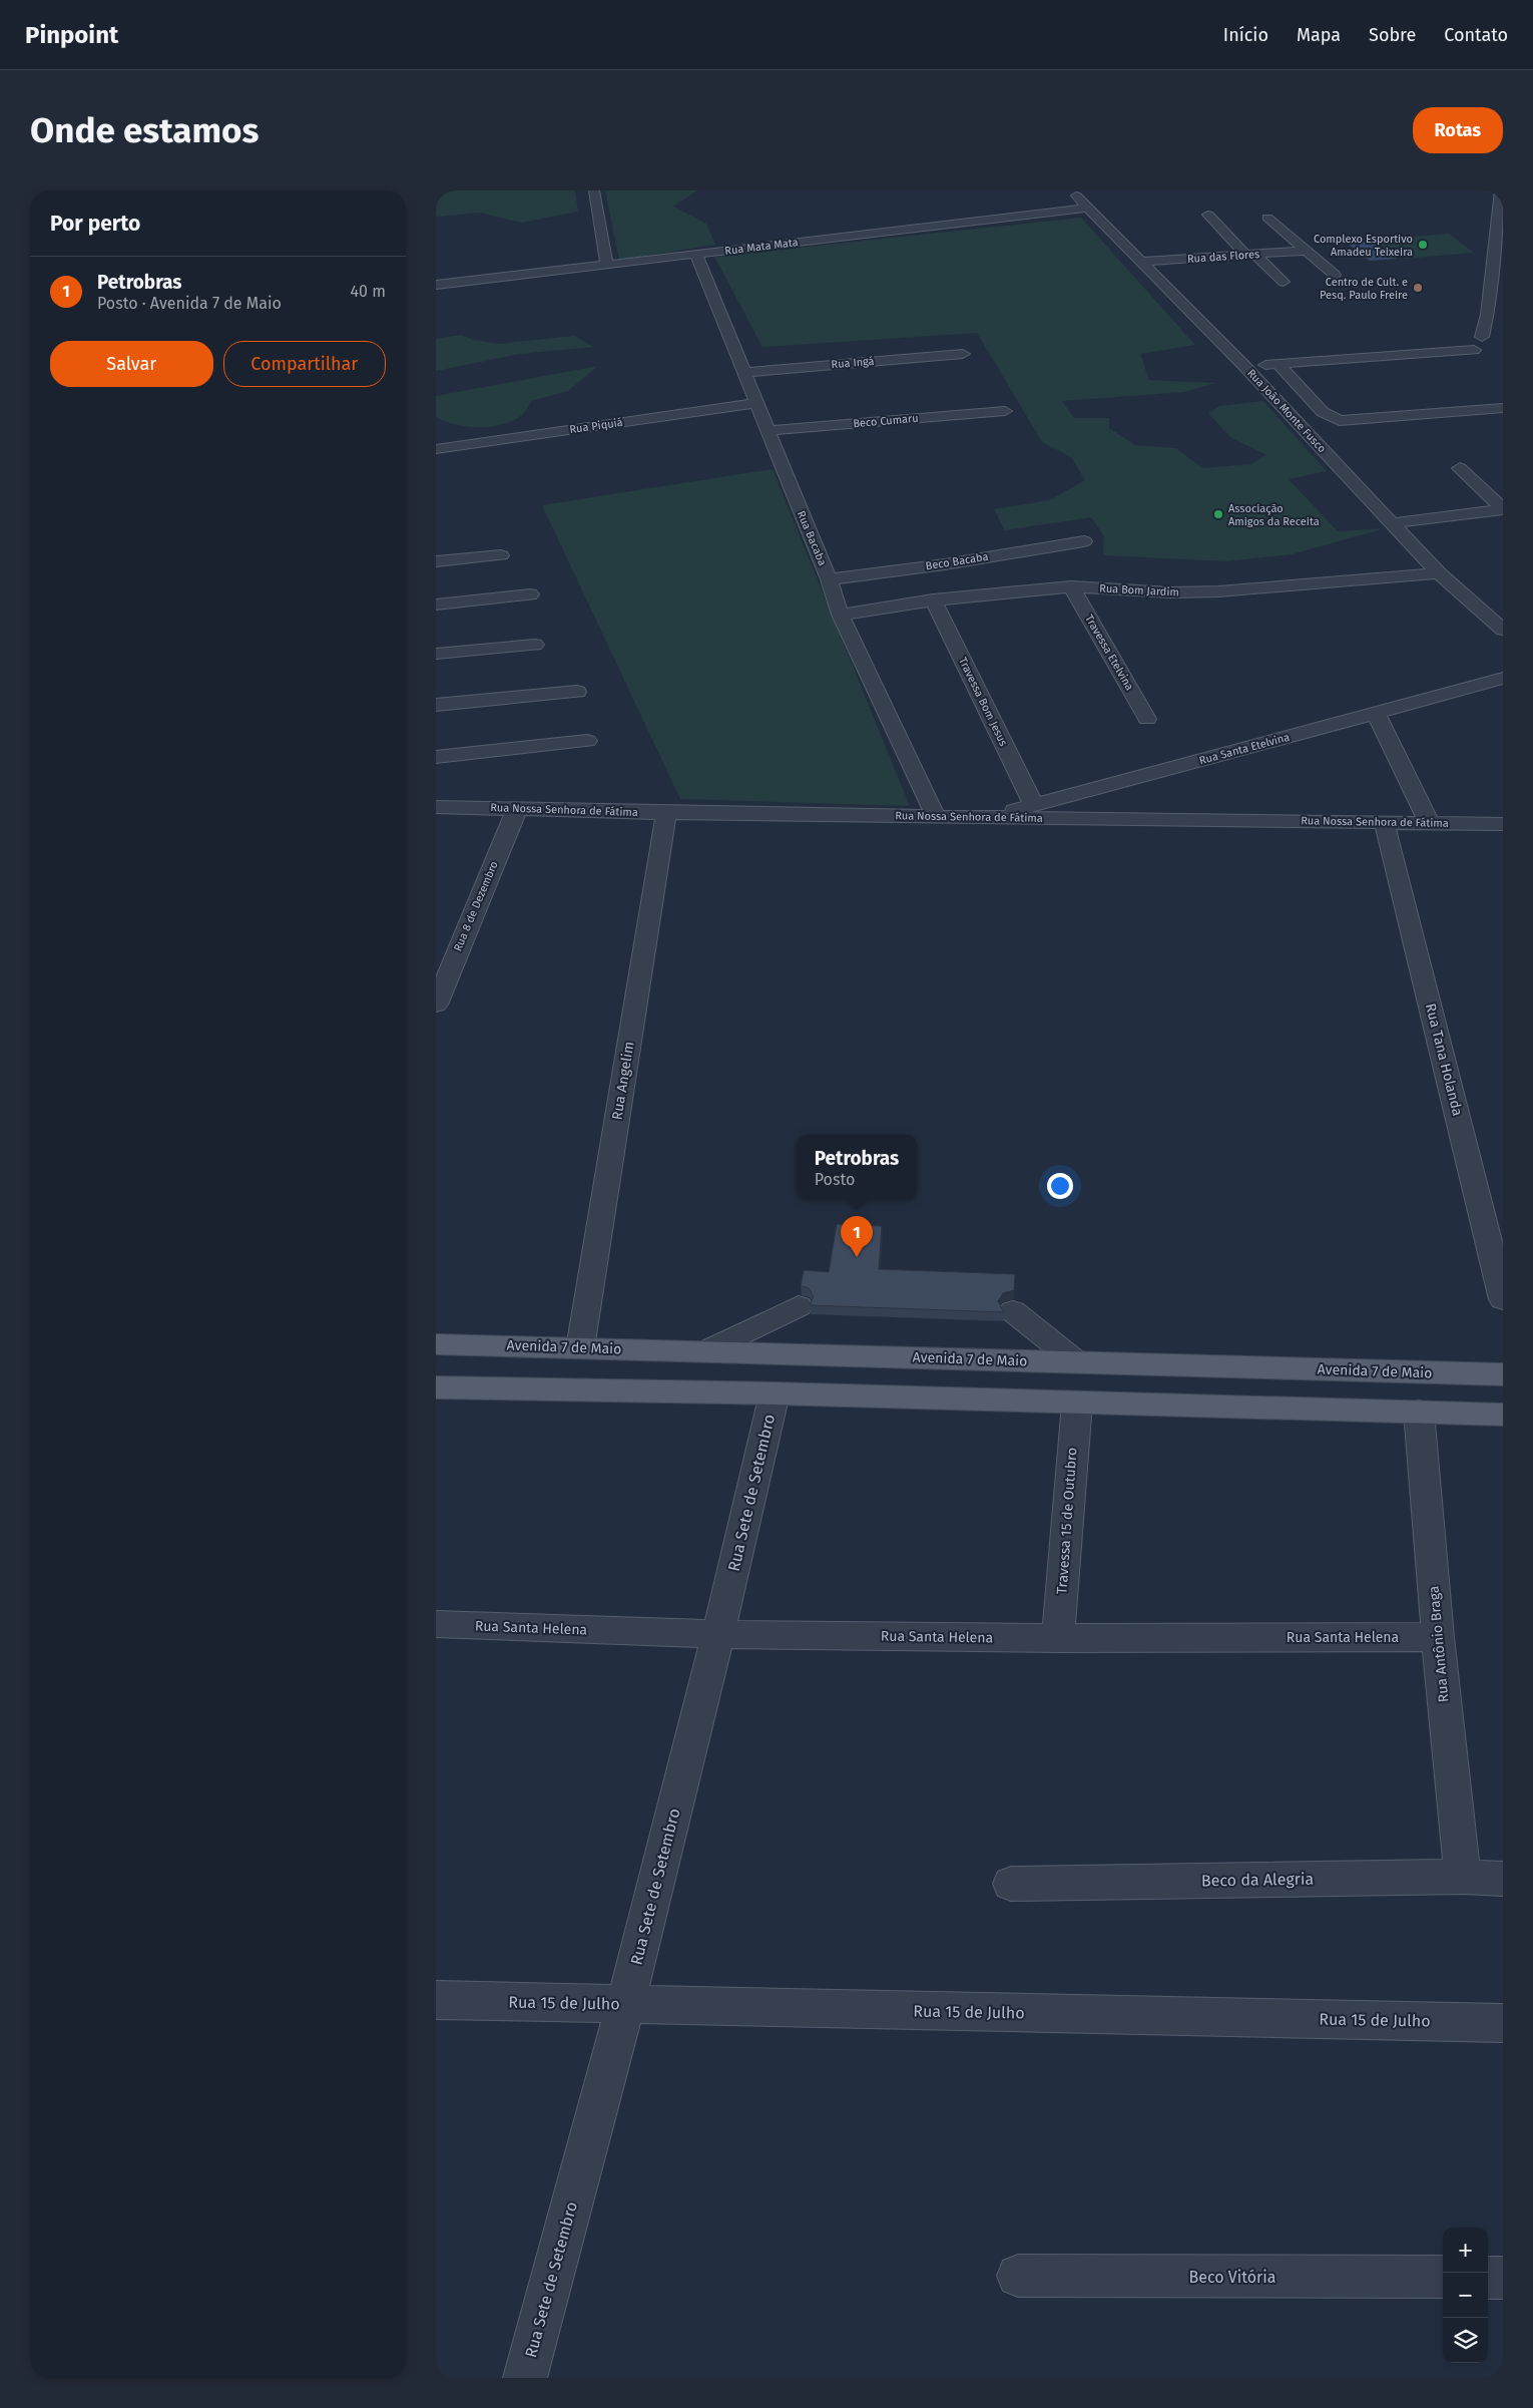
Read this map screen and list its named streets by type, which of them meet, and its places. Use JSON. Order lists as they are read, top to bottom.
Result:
{
  "streets": {
    "main road": ["Avenida 7 de Maio"],
    "street": [
      "Rua Mata Mata",
      "Rua das Flores",
      "Rua Ingá",
      "Rua João Monte Fusco",
      "Beco Cumaru",
      "Rua Piquiá",
      "Rua Bacaba",
      "Beco Bacaba",
      "Rua Bom Jardim",
      "Travessa Etelvina",
      "Travessa Bom Jesus",
      "Rua Santa Etelvina",
      "Rua Nossa Senhora de Fátima",
      "Rua 8 de Dezembro",
      "Rua Tana Holanda",
      "Rua Angelim",
      "Rua Sete de Setembro",
      "Travessa 15 de Outubro",
      "Rua Santa Helena",
      "Rua Antônio Braga",
      "Beco da Alegria",
      "Rua 15 de Julho",
      "Beco Vitória"
    ]
  },
  "crossings": [
    ["Rua Mata Mata", "Rua João Monte Fusco"],
    ["Rua Mata Mata", "Rua Bacaba"],
    ["Rua das Flores", "Rua João Monte Fusco"],
    ["Rua Ingá", "Rua Bacaba"],
    ["Rua João Monte Fusco", "Rua Bom Jardim"],
    ["Beco Cumaru", "Rua Bacaba"],
    ["Rua Piquiá", "Rua Bacaba"],
    ["Rua Bacaba", "Beco Bacaba"],
    ["Rua Bacaba", "Rua Bom Jardim"],
    ["Rua Bacaba", "Rua Nossa Senhora de Fátima"],
    ["Rua Bom Jardim", "Travessa Etelvina"],
    ["Rua Bom Jardim", "Travessa Bom Jesus"],
    ["Travessa Bom Jesus", "Rua Santa Etelvina"],
    ["Rua Santa Etelvina", "Rua Nossa Senhora de Fátima"],
    ["Rua Nossa Senhora de Fátima", "Rua 8 de Dezembro"],
    ["Rua Nossa Senhora de Fátima", "Rua Tana Holanda"],
    ["Rua Nossa Senhora de Fátima", "Rua Angelim"],
    ["Rua Angelim", "Avenida 7 de Maio"],
    ["Rua Sete de Setembro", "Rua Santa Helena"],
    ["Rua Sete de Setembro", "Rua 15 de Julho"],
    ["Travessa 15 de Outubro", "Rua Santa Helena"],
    ["Rua Santa Helena", "Rua Antônio Braga"],
    ["Rua Antônio Braga", "Beco da Alegria"]
  ],
  "places": ["Complexo Esportivo Amadeu Teixeira", "Centro de Cult. e Pesq. Paulo Freire", "Associação Amigos da Receita"],
  "page": {
    "header": "Pinpoint",
    "nav": [
      "Início",
      "Mapa",
      "Sobre",
      "Contato"
    ],
    "buttons": [
      "Rotas",
      ["Salvar", "Compartilhar"]
    ],
    "title": "Onde estamos",
    "heading": "Por perto",
    "list": [
      {
        "mark": "1",
        "name": "Petrobras",
        "note": "Posto · Avenida 7 de Maio",
        "value": "40 m"
      }
    ],
    "popup": ["Petrobras", "Posto"],
    "pins": "1",
    "map_buttons": ["+", "−"]
  }
}
